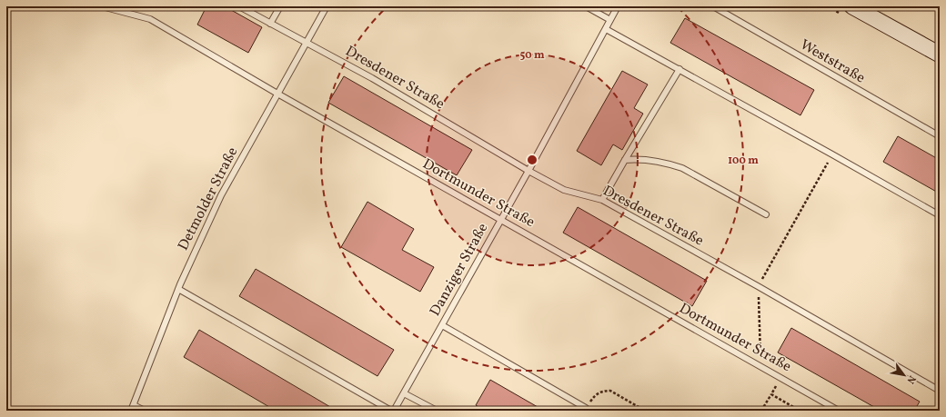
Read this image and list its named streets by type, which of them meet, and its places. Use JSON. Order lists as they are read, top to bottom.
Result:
{
  "streets": {
    "lane": [
      "Weststraße",
      "Dresdener Straße",
      "Dortmunder Straße",
      "Detmolder Straße",
      "Danziger Straße"
    ]
  },
  "crossings": [
    ["Dresdener Straße", "Detmolder Straße"],
    ["Dresdener Straße", "Danziger Straße"],
    ["Dortmunder Straße", "Detmolder Straße"],
    ["Dortmunder Straße", "Danziger Straße"]
  ],
  "north": "bottom right",
  "rings": ["50 m", "100 m"]
}
